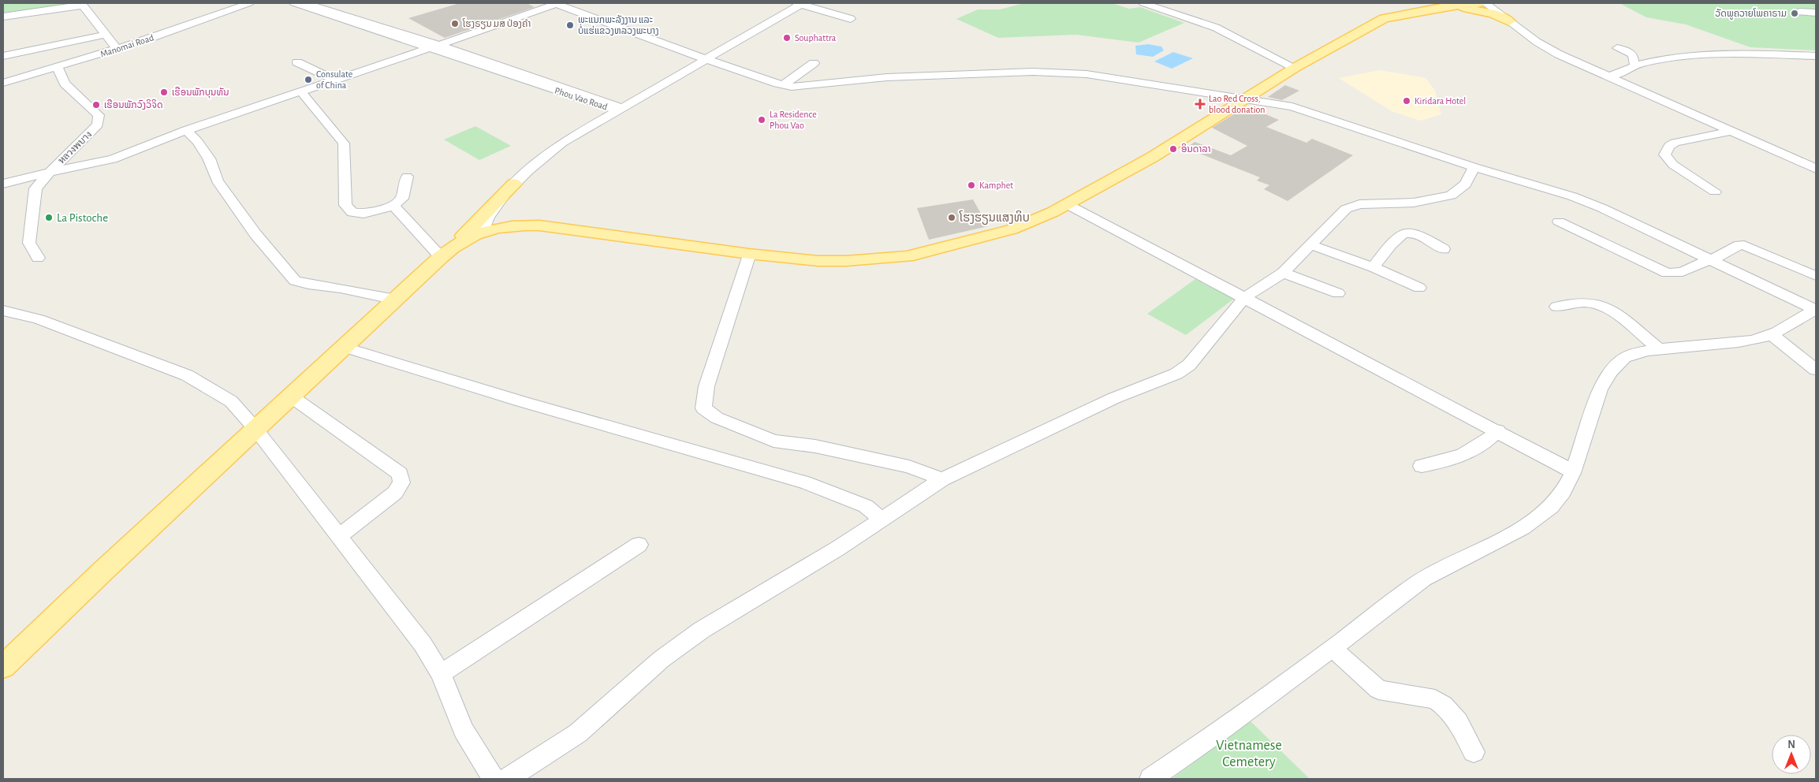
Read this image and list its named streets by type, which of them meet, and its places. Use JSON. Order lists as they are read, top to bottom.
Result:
{
  "streets": {
    "street": ["Manomai Road", "Phou Vao Road", "หลวงพบาง"]
  },
  "crossings": [
    ["Manomai Road", "หลวงพบาง"]
  ],
  "parks": ["Vietnamese Cemetery"],
  "places": {
    "other": [
      "ວັດພູຄວາຍໂພຄາຣາມ",
      "ໂຮງຣຽນ ມສ ປ່ອງຄຳ",
      "ພະແນກພະລັງງານ ແລະ ບໍ່ແຮ່ແຂວງຫລວງພະບາງ",
      "Souphattra",
      "Consulate of China",
      "ເຮືອນພັກບຸນທັນ",
      "Kiridara Hotel",
      "ເຮືອນພັກວົງວິຈິດ",
      "La Residence Phou Vao",
      "ອິນດາລາ",
      "Kamphet",
      "La Pistoche",
      "ໂຮງຮຽນແສງທິບ"
    ],
    "health": ["Lao Red Cross, blood donation"]
  },
  "north": "top"
}
